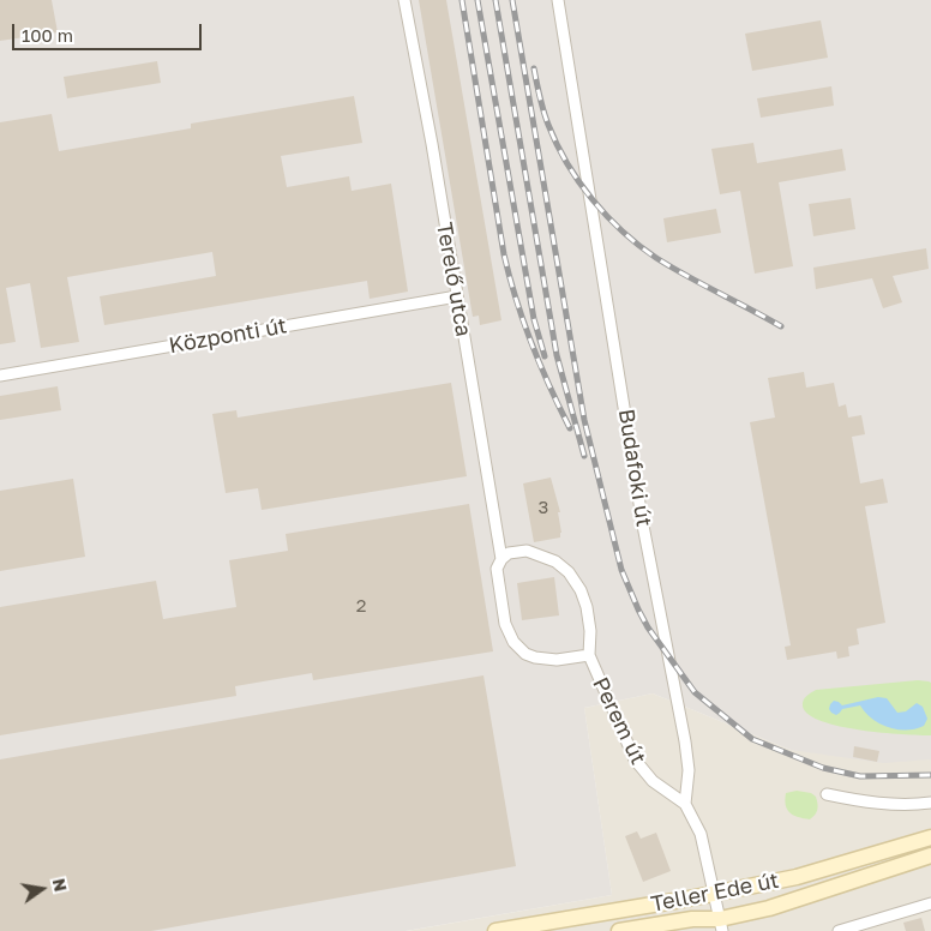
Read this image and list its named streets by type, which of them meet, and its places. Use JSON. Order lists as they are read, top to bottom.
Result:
{
  "streets": {
    "main road": ["Teller Ede út"],
    "street": [
      "Terelő utca",
      "Központi út",
      "Budafoki út",
      "Perem út"
    ]
  },
  "crossings": [
    ["Terelő utca", "Központi út"],
    ["Terelő utca", "Perem út"],
    ["Budafoki út", "Perem út"]
  ],
  "house_numbers": ["3", "2"],
  "scale_bar": "100 m",
  "north": "right"
}
